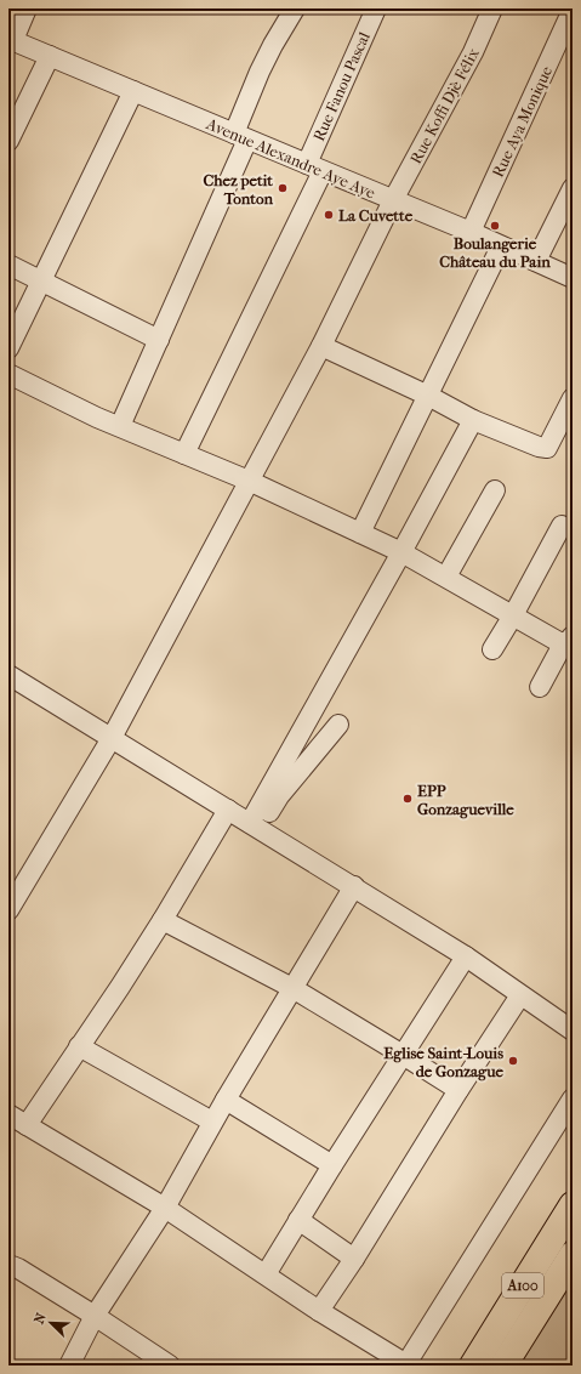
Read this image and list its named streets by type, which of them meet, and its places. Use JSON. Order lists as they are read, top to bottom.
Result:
{
  "streets": {
    "highway": ["A100"],
    "street": [
      "Rue Fanou Pascal",
      "Rue Koffi Djè Félix",
      "Rue Aya Monique",
      "Avenue Alexandre Aye Aye"
    ]
  },
  "crossings": [
    ["Rue Fanou Pascal", "Avenue Alexandre Aye Aye"],
    ["Rue Koffi Djè Félix", "Avenue Alexandre Aye Aye"],
    ["Rue Aya Monique", "Avenue Alexandre Aye Aye"]
  ],
  "places": [
    "Chez petit Tonton",
    "La Cuvette",
    "Boulangerie Château du Pain",
    "EPP Gonzagueville",
    "Eglise Saint-Louis de Gonzague"
  ],
  "north": "top left"
}
